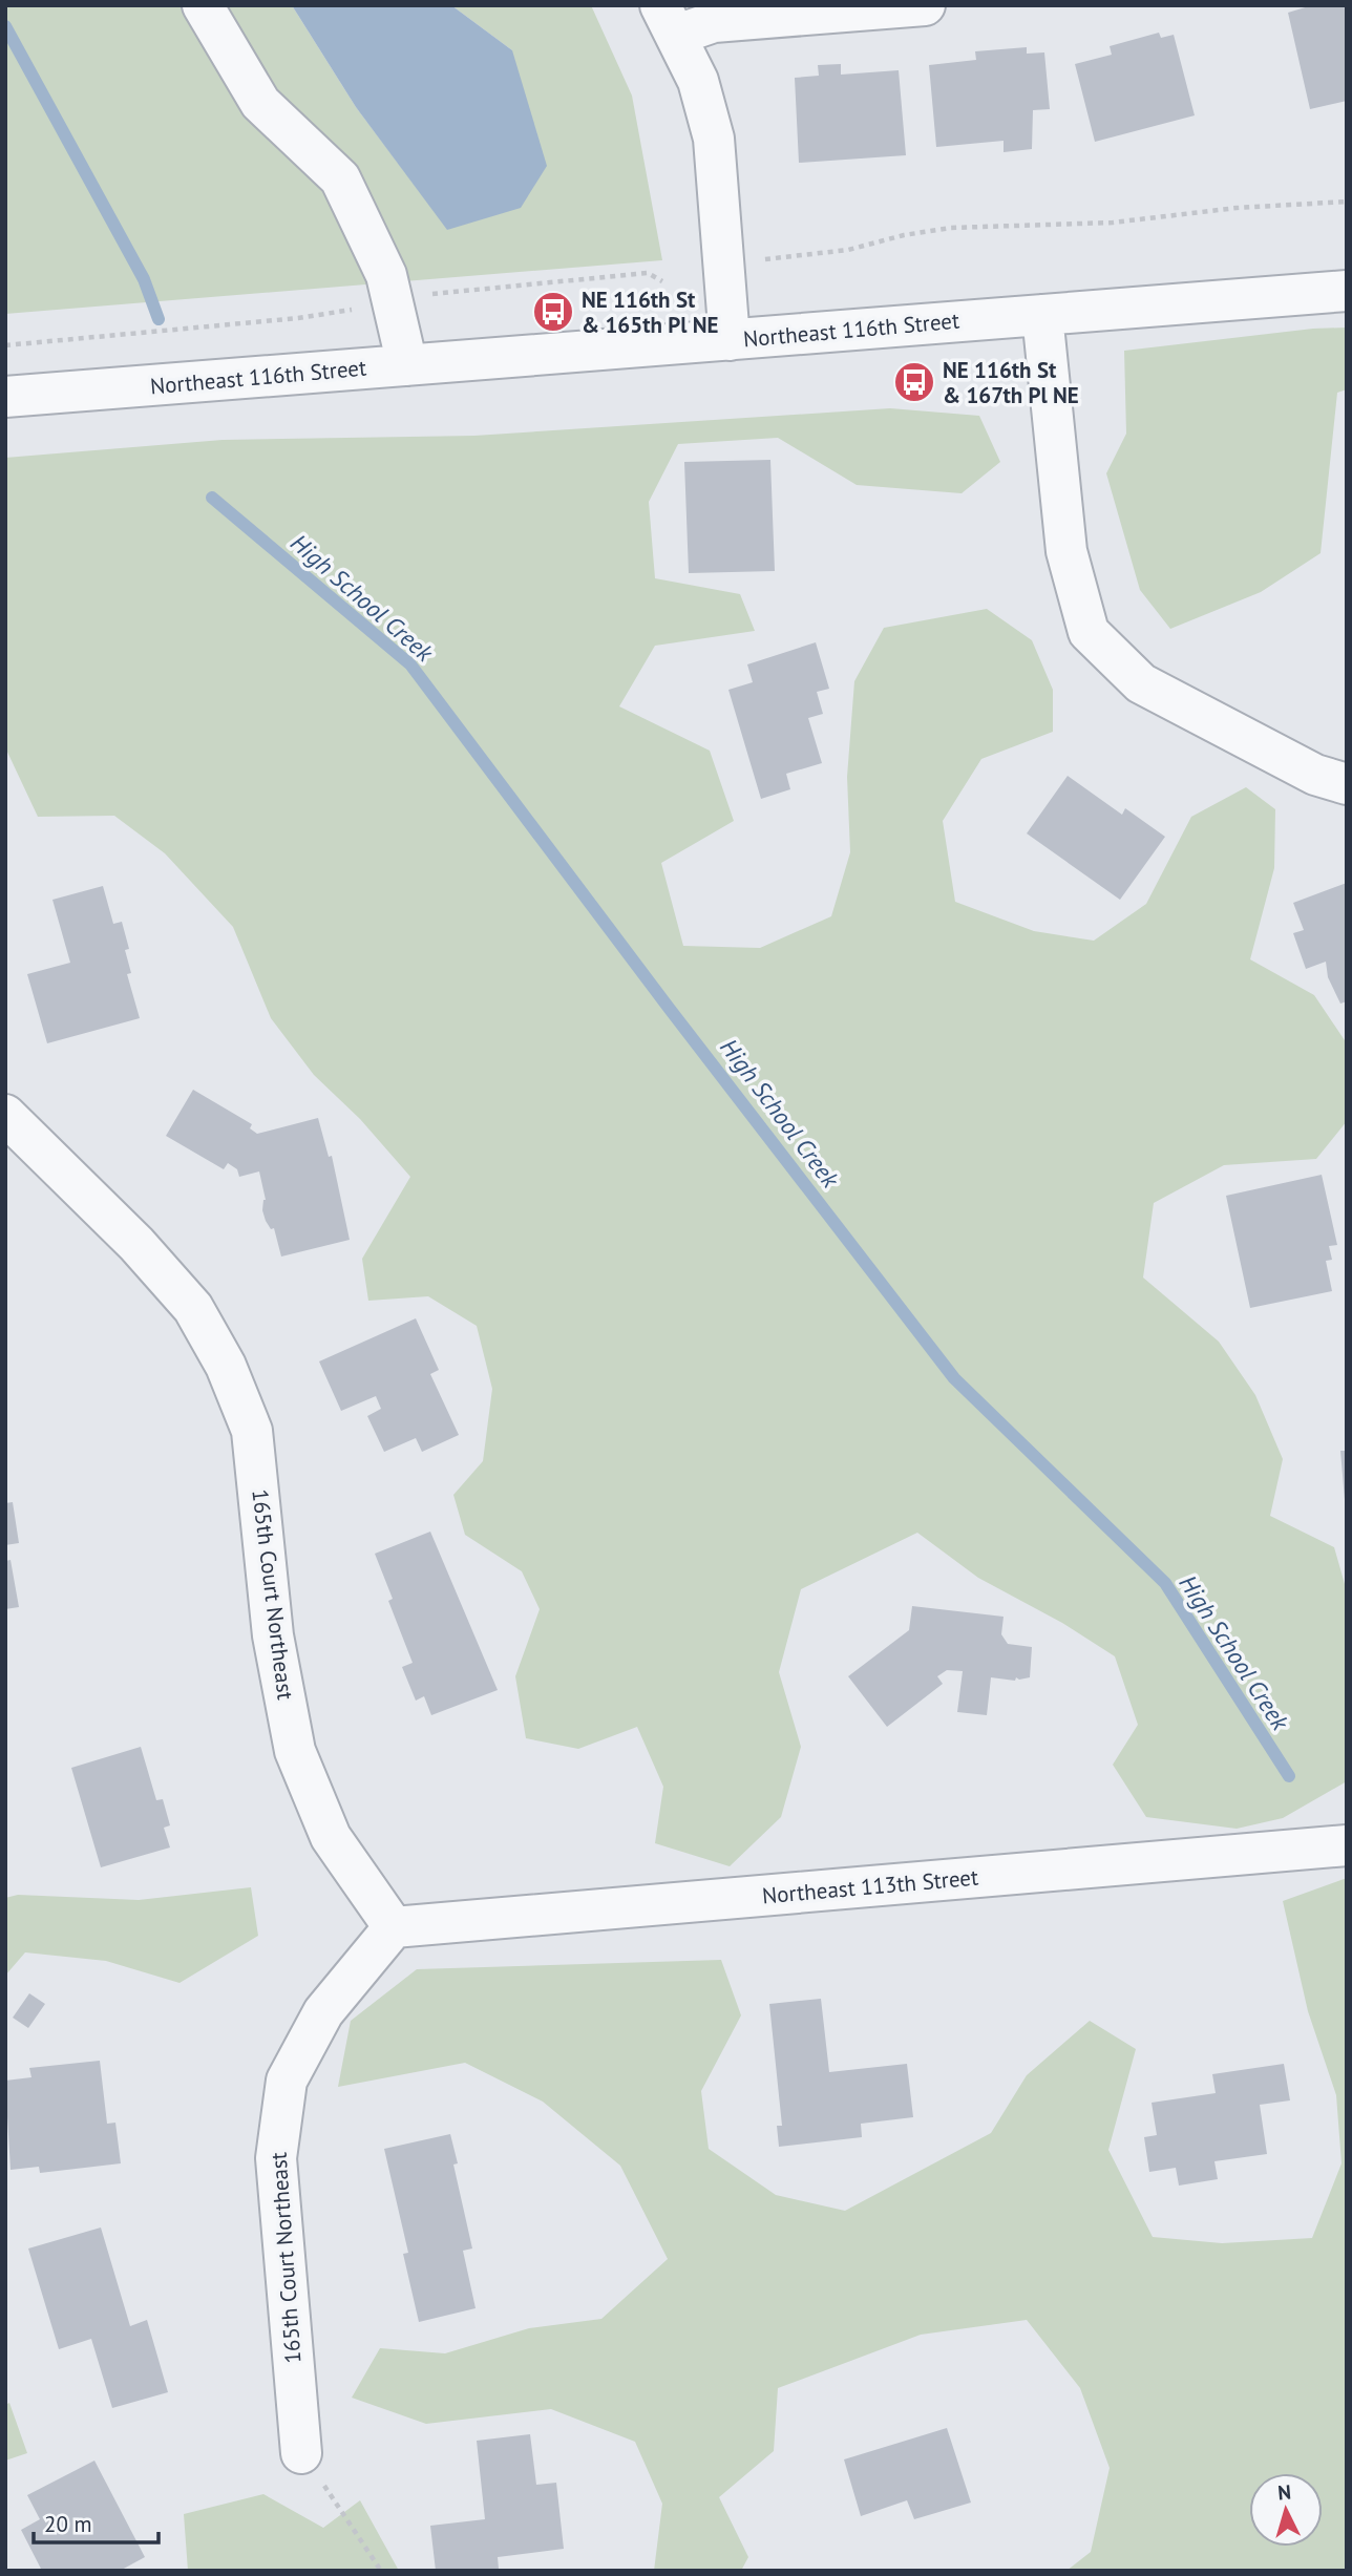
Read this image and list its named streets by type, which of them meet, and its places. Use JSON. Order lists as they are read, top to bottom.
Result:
{
  "streets": {
    "street": ["Northeast 116th Street", "165th Court Northeast", "Northeast 113th Street"]
  },
  "crossings": [
    ["165th Court Northeast", "Northeast 113th Street"]
  ],
  "water": ["High School Creek"],
  "places": {
    "bus stop": ["NE 116th St & 165th Pl NE", "NE 116th St & 167th Pl NE"]
  },
  "scale_bar": "20 m",
  "north": "top"
}
